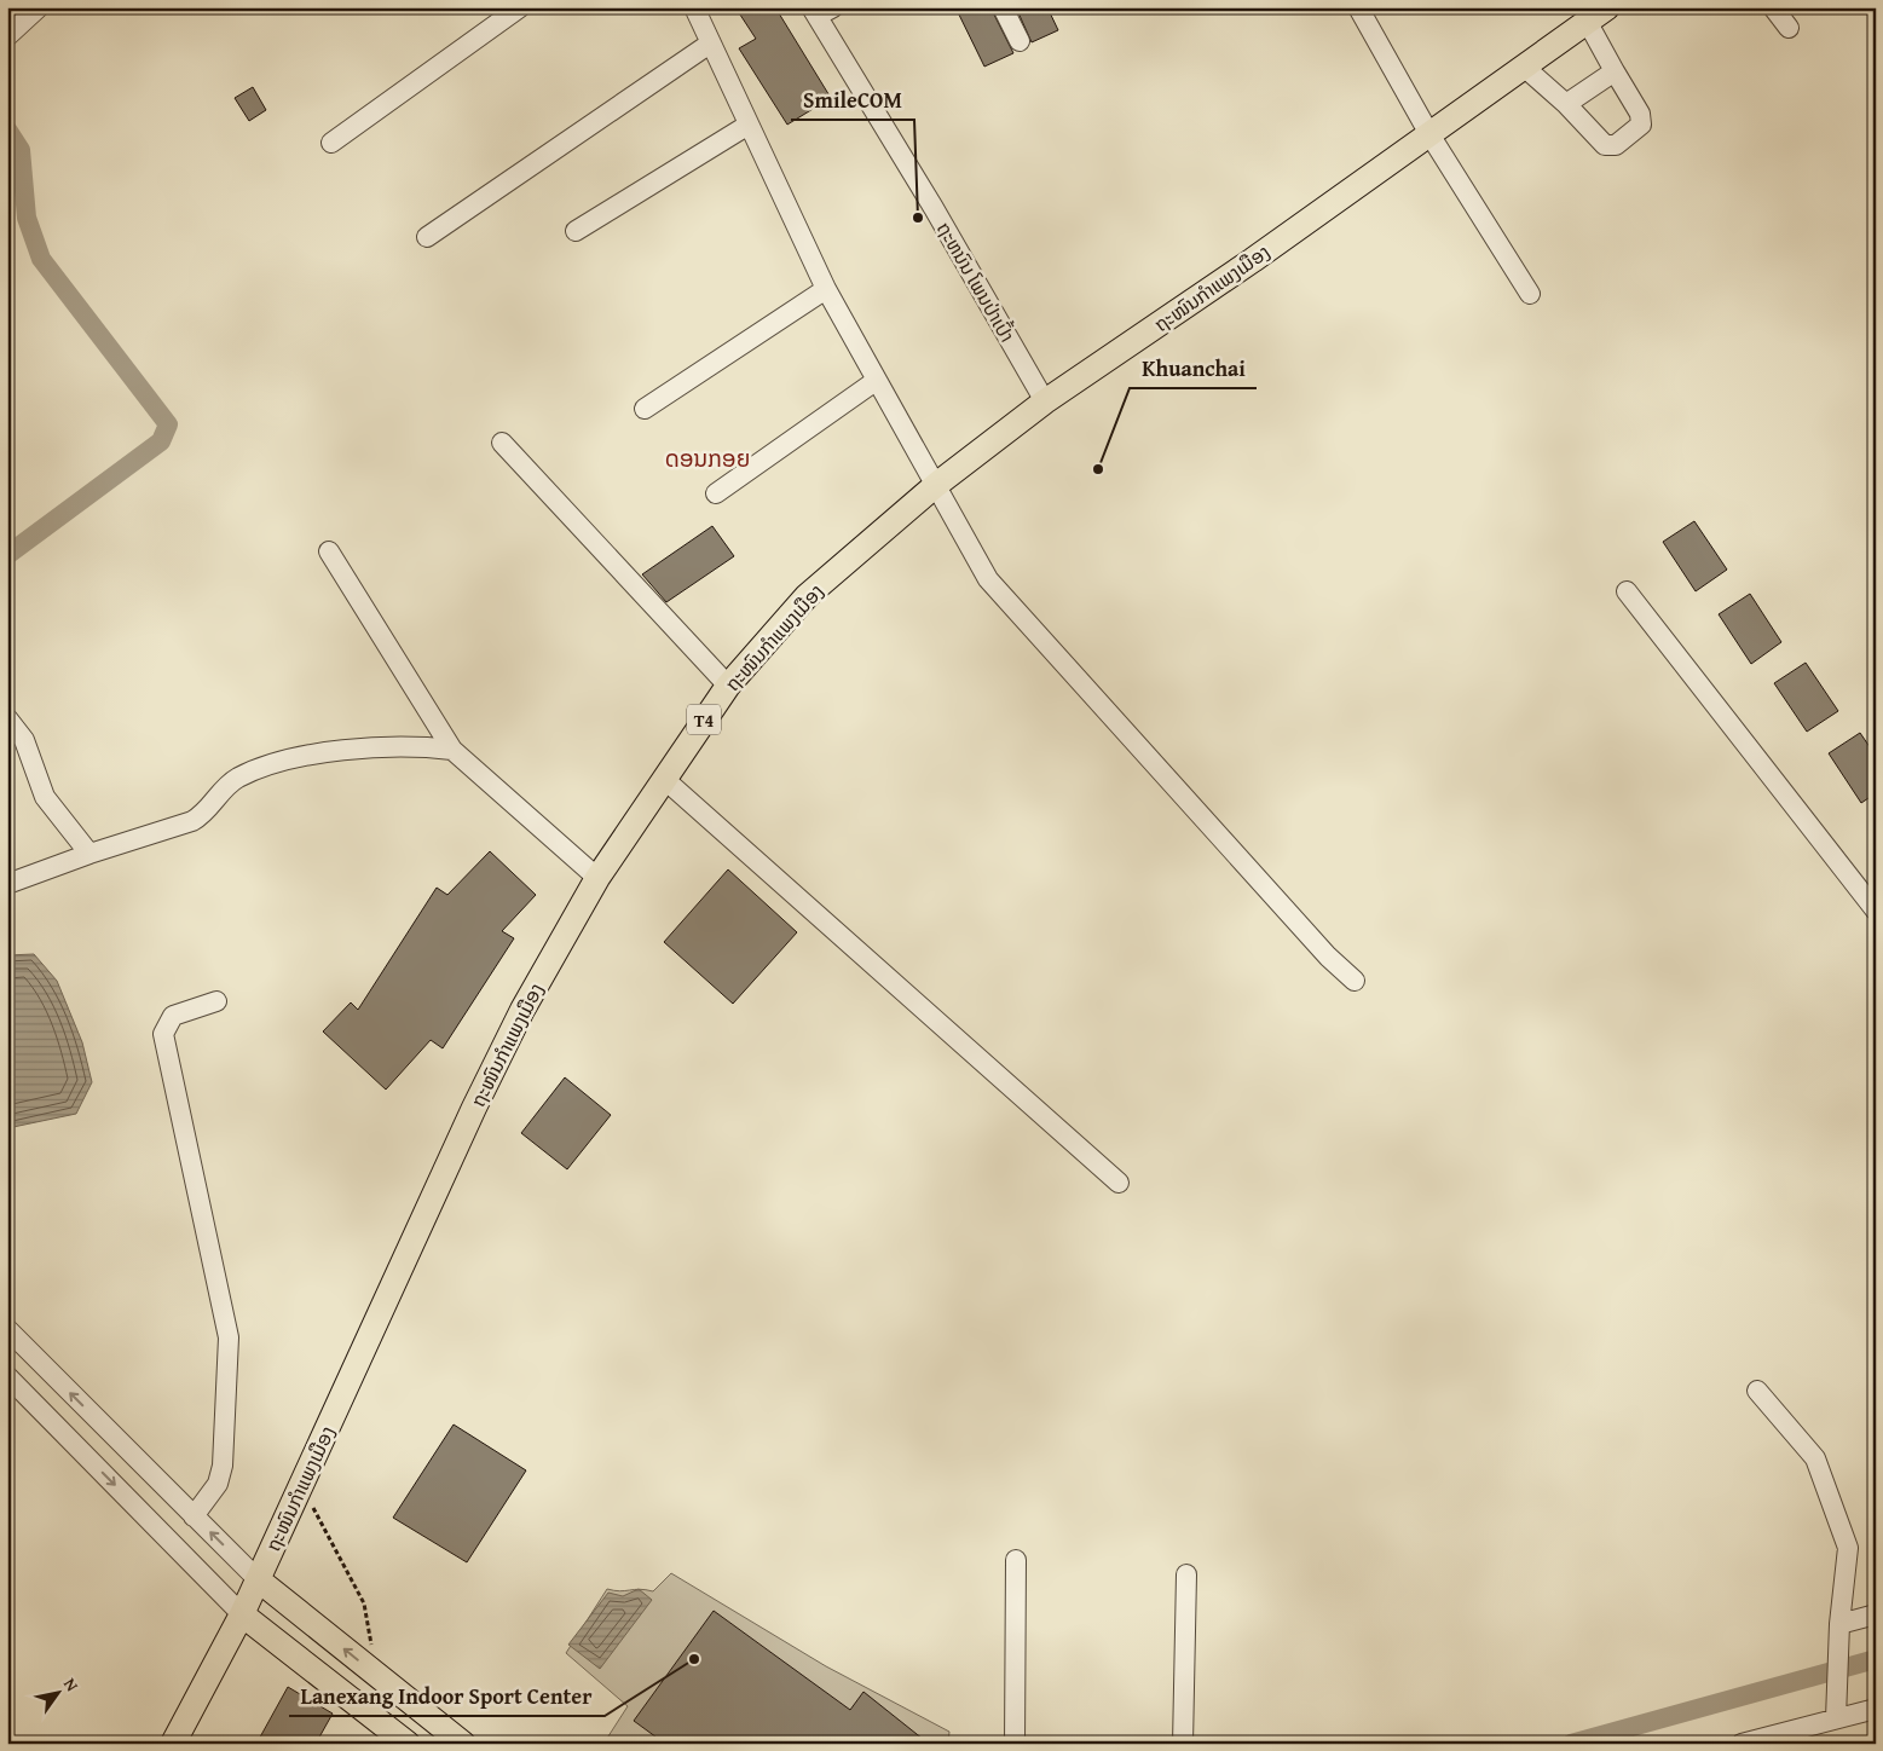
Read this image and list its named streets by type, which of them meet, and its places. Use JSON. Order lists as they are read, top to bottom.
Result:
{
  "streets": {
    "main road": ["ຖະໜົນກຳແພງເມືອງ", "T4"],
    "street": ["ຖະຫນົນ ໂພນປ່າເປົ້າ"]
  },
  "crossings": [
    ["ຖະຫນົນ ໂພນປ່າເປົ້າ", "ຖະໜົນກຳແພງເມືອງ"]
  ],
  "districts": ["ດອນກອຍ"],
  "places": ["SmileCOM", "Khuanchai", "Lanexang Indoor Sport Center"],
  "north": "top right"
}
